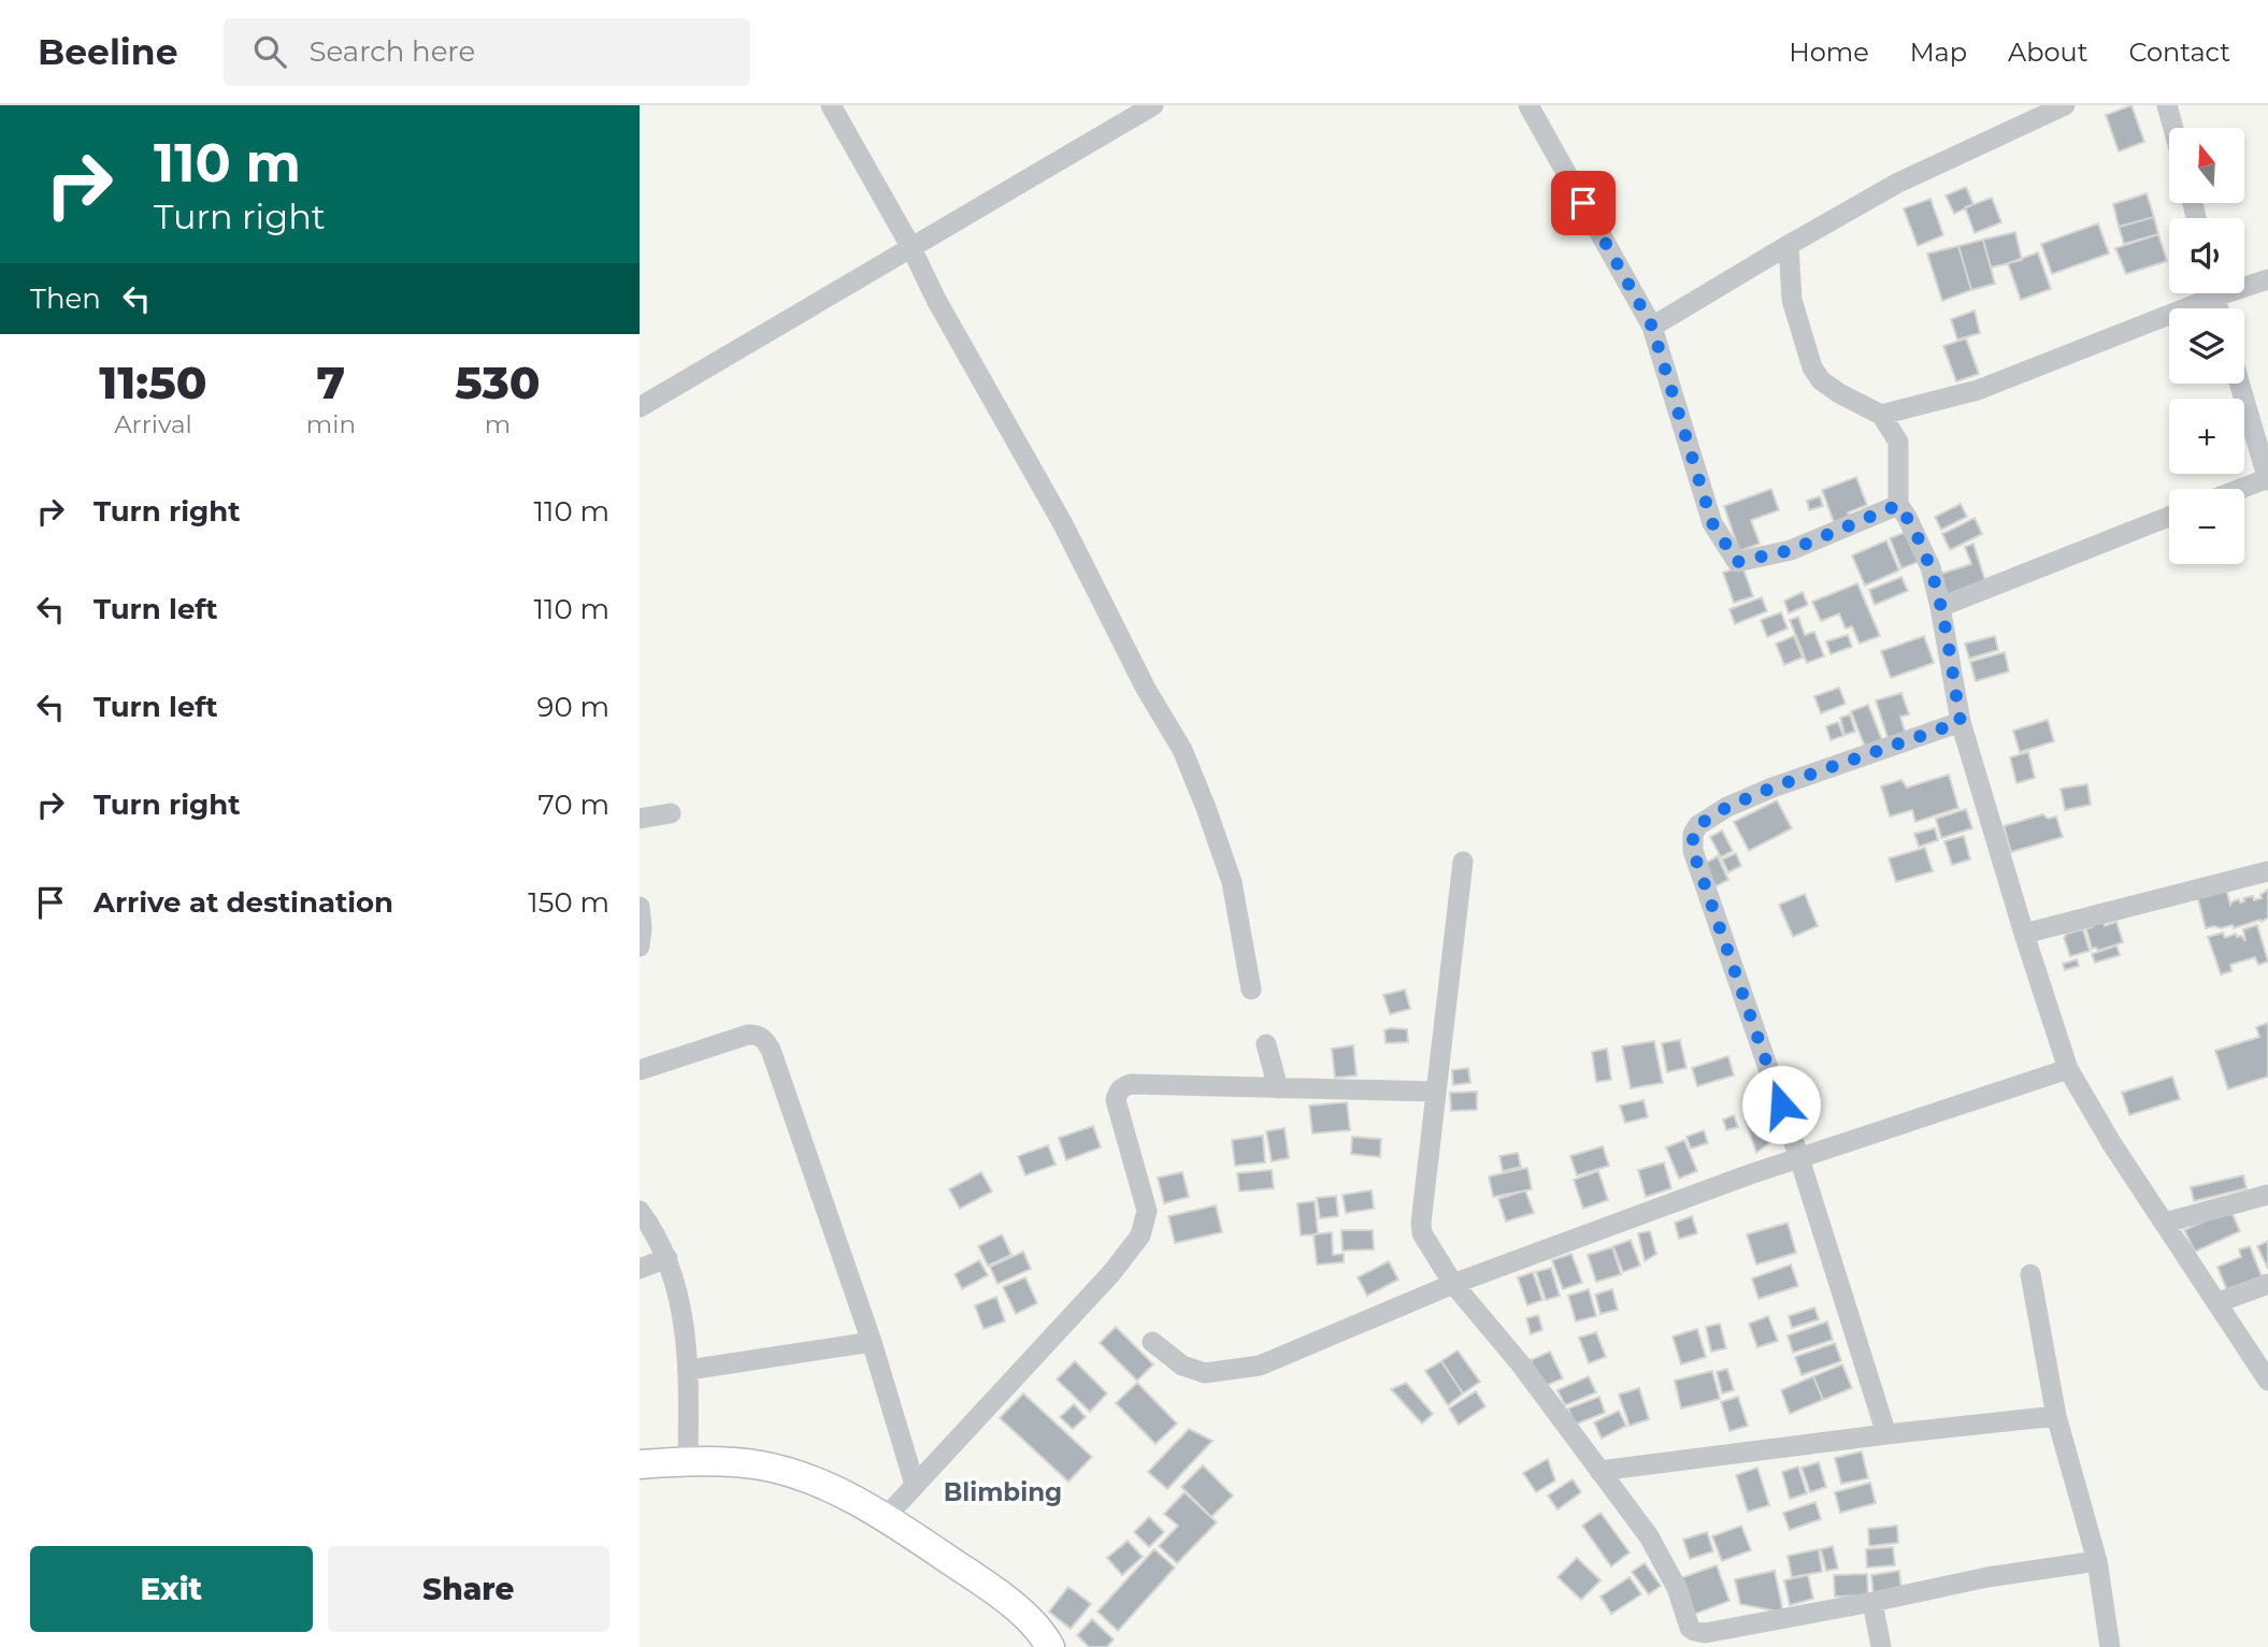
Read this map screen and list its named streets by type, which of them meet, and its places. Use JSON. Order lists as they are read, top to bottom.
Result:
{
  "districts": ["Blimbing"],
  "north": "top",
  "page": {
    "header": "Beeline",
    "search": "Search here",
    "nav": [
      "Home",
      "Map",
      "About",
      "Contact"
    ],
    "turn": ["110 m", "Turn right"],
    "map_buttons": ["+", "−"],
    "then": "Then",
    "eta": [
      "11:50",
      "Arrival",
      "7",
      "min",
      "530",
      "m"
    ],
    "list": [
      {
        "name": "Turn right",
        "value": "110 m"
      },
      {
        "name": "Turn left",
        "value": "110 m"
      },
      {
        "name": "Turn left",
        "value": "90 m"
      },
      {
        "name": "Turn right",
        "value": "70 m"
      },
      {
        "name": "Arrive at destination",
        "value": "150 m"
      }
    ],
    "buttons": ["Exit", "Share"]
  }
}
